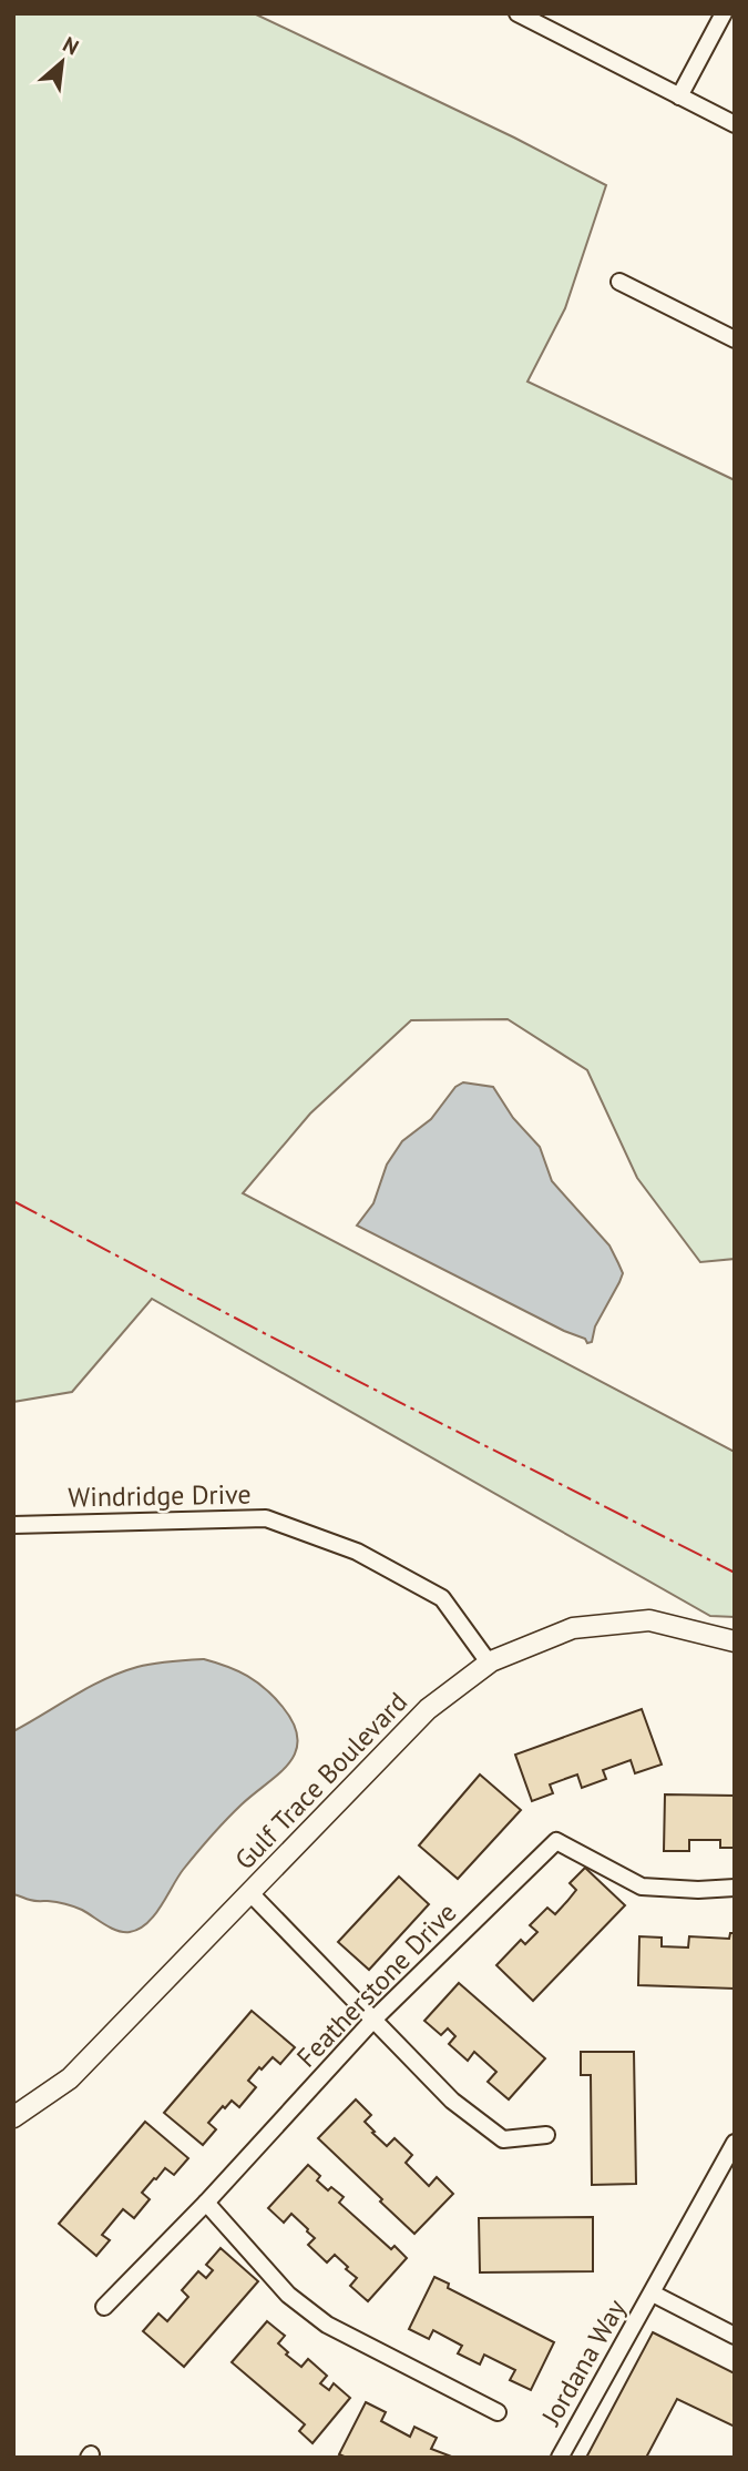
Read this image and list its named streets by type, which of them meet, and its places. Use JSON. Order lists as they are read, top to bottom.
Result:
{
  "streets": {
    "street": [
      "Windridge Drive",
      "Gulf Trace Boulevard",
      "Featherstone Drive",
      "Jordana Way"
    ]
  },
  "crossings": [
    ["Windridge Drive", "Gulf Trace Boulevard"]
  ],
  "north": "top right"
}
